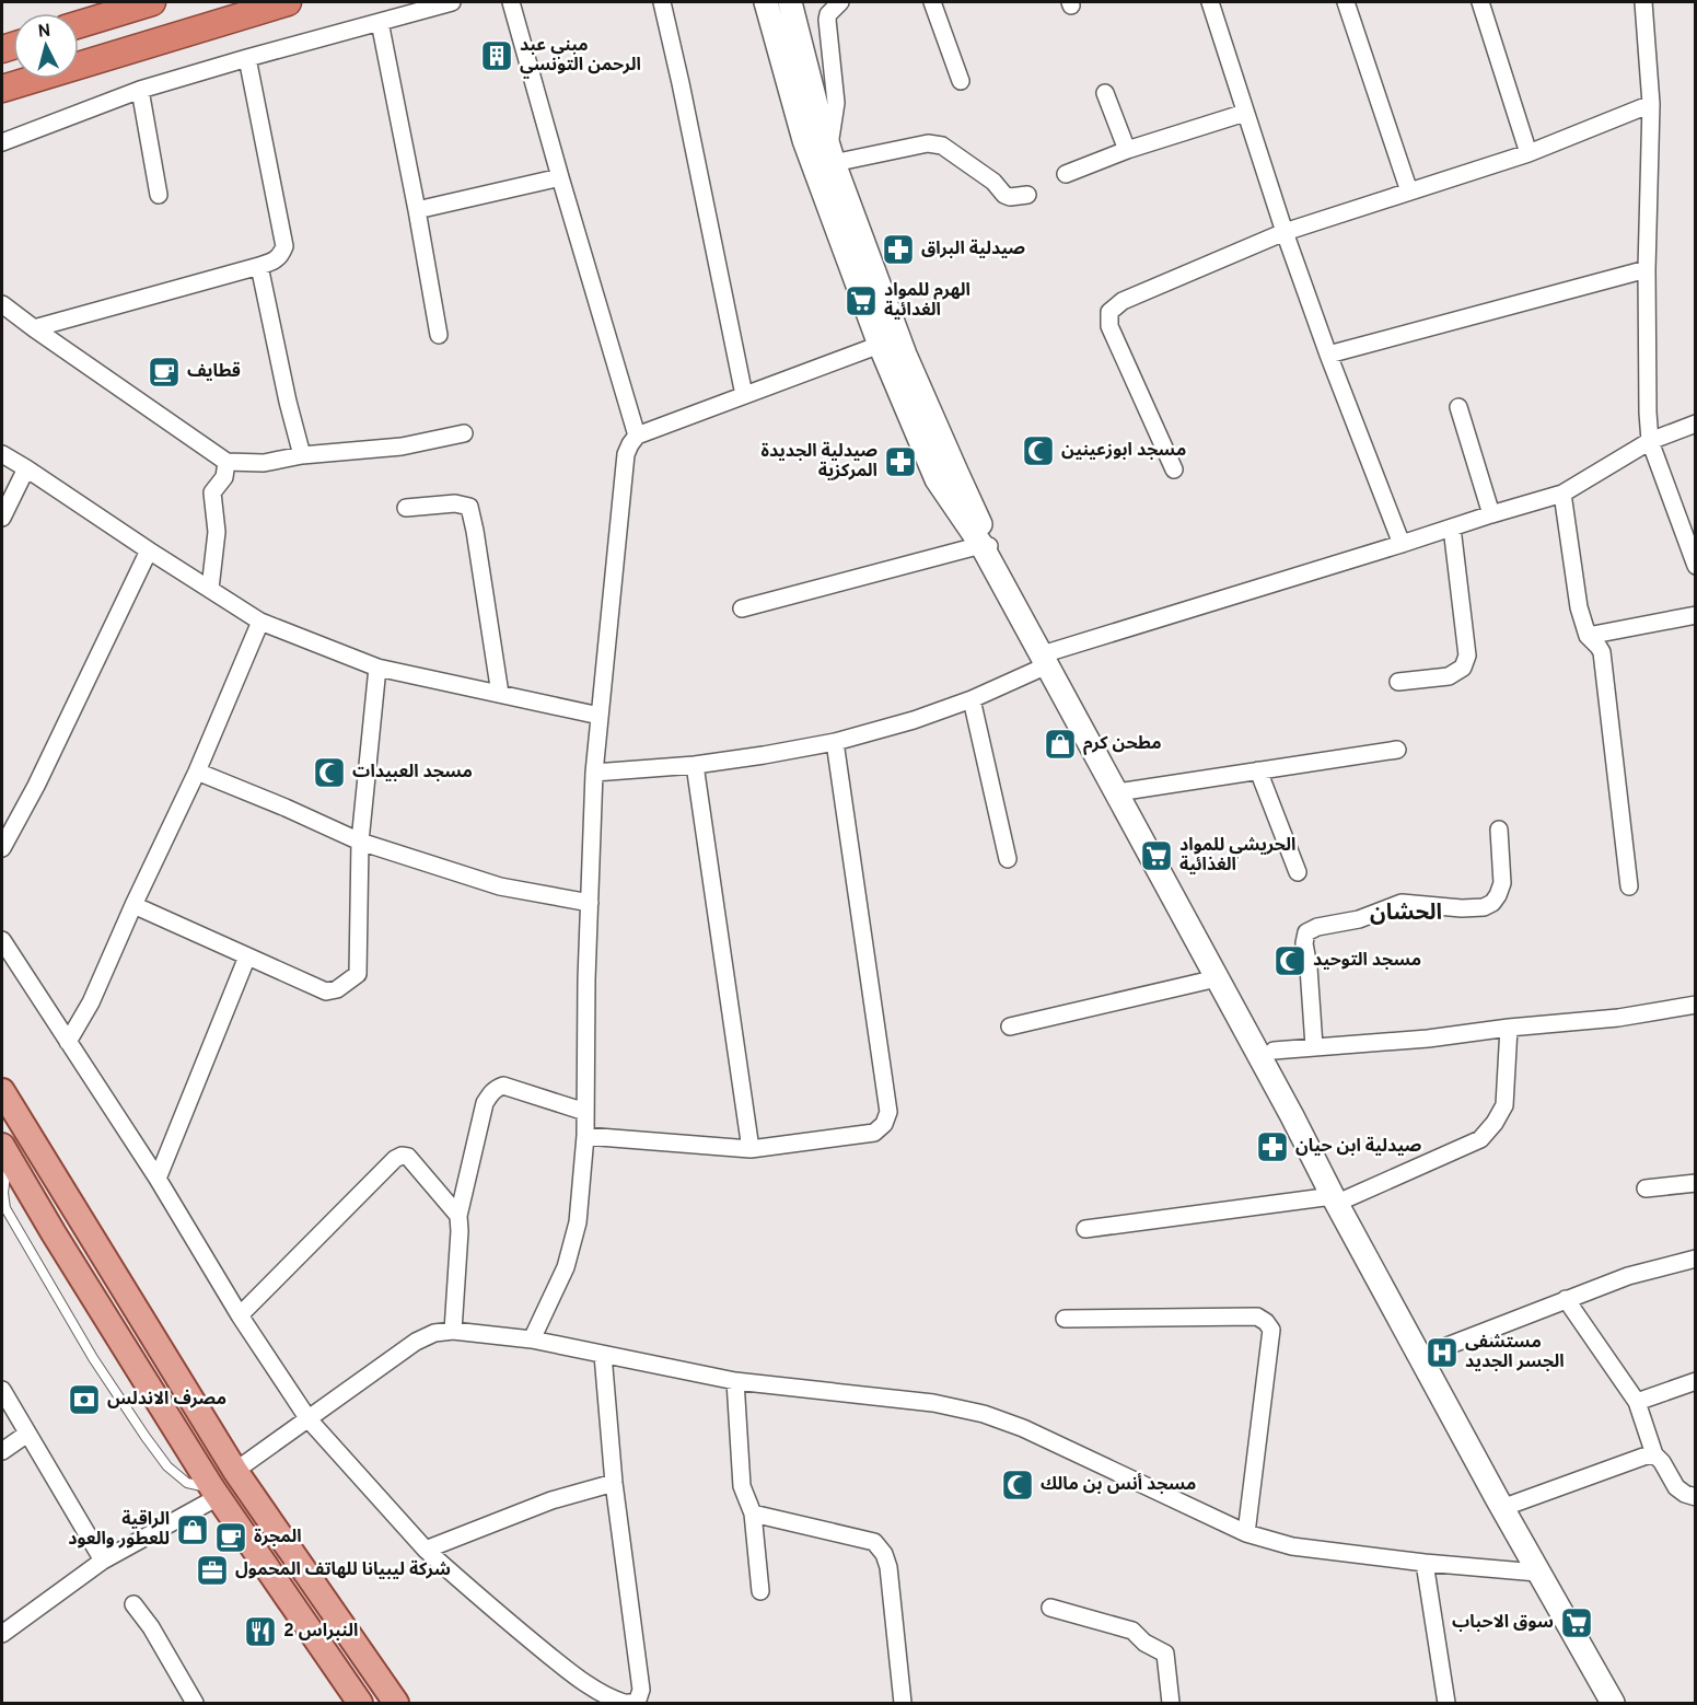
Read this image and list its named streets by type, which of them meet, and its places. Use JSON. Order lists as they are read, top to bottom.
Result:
{
  "districts": ["الحشان"],
  "places": {
    "building": ["مبني عبد الرحمن التونسي"],
    "pharmacy": ["صيدلية البراق", "صيدلية الجديدة المركزية", "صيدلية ابن حيان"],
    "supermarket": ["الهرم للمواد الغدائية", "الحريشي للمواد الغذائية", "سوق الاحباب"],
    "cafe": ["قطايف", "المجرة"],
    "mosque": [
      "مسجد ابوزعينين",
      "مسجد العبيدات",
      "مسجد التوحيد",
      "مسجد أنس بن مالك"
    ],
    "shop": ["مطحن كرم", "الراقية للعطور والعود"],
    "hospital": ["مستشفى الجسر الجديد"],
    "bank": ["مصرف الاندلس"],
    "office": ["شركة ليبيانا للهاتف المحمول"],
    "restaurant": ["النبراس 2"]
  },
  "north": "top"
}
